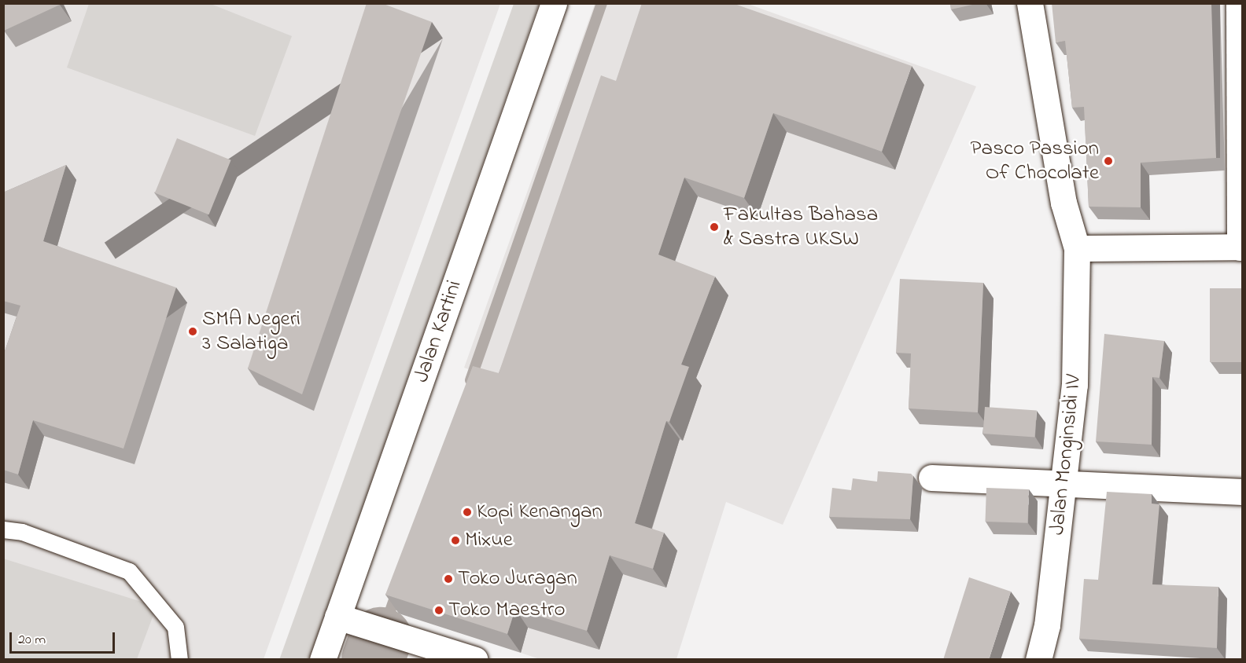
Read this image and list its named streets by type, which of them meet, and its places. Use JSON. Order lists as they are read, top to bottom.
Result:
{
  "streets": {
    "street": ["Jalan Kartini", "Jalan Monginsidi IV"]
  },
  "places": [
    "Pasco Passion Of Chocolate",
    "Fakultas Bahasa & Sastra UKSW",
    "SMA Negeri 3 Salatiga",
    "Kopi Kenangan",
    "Mixue",
    "Toko Juragan",
    "Toko Maestro"
  ],
  "scale_bar": "20 m"
}
